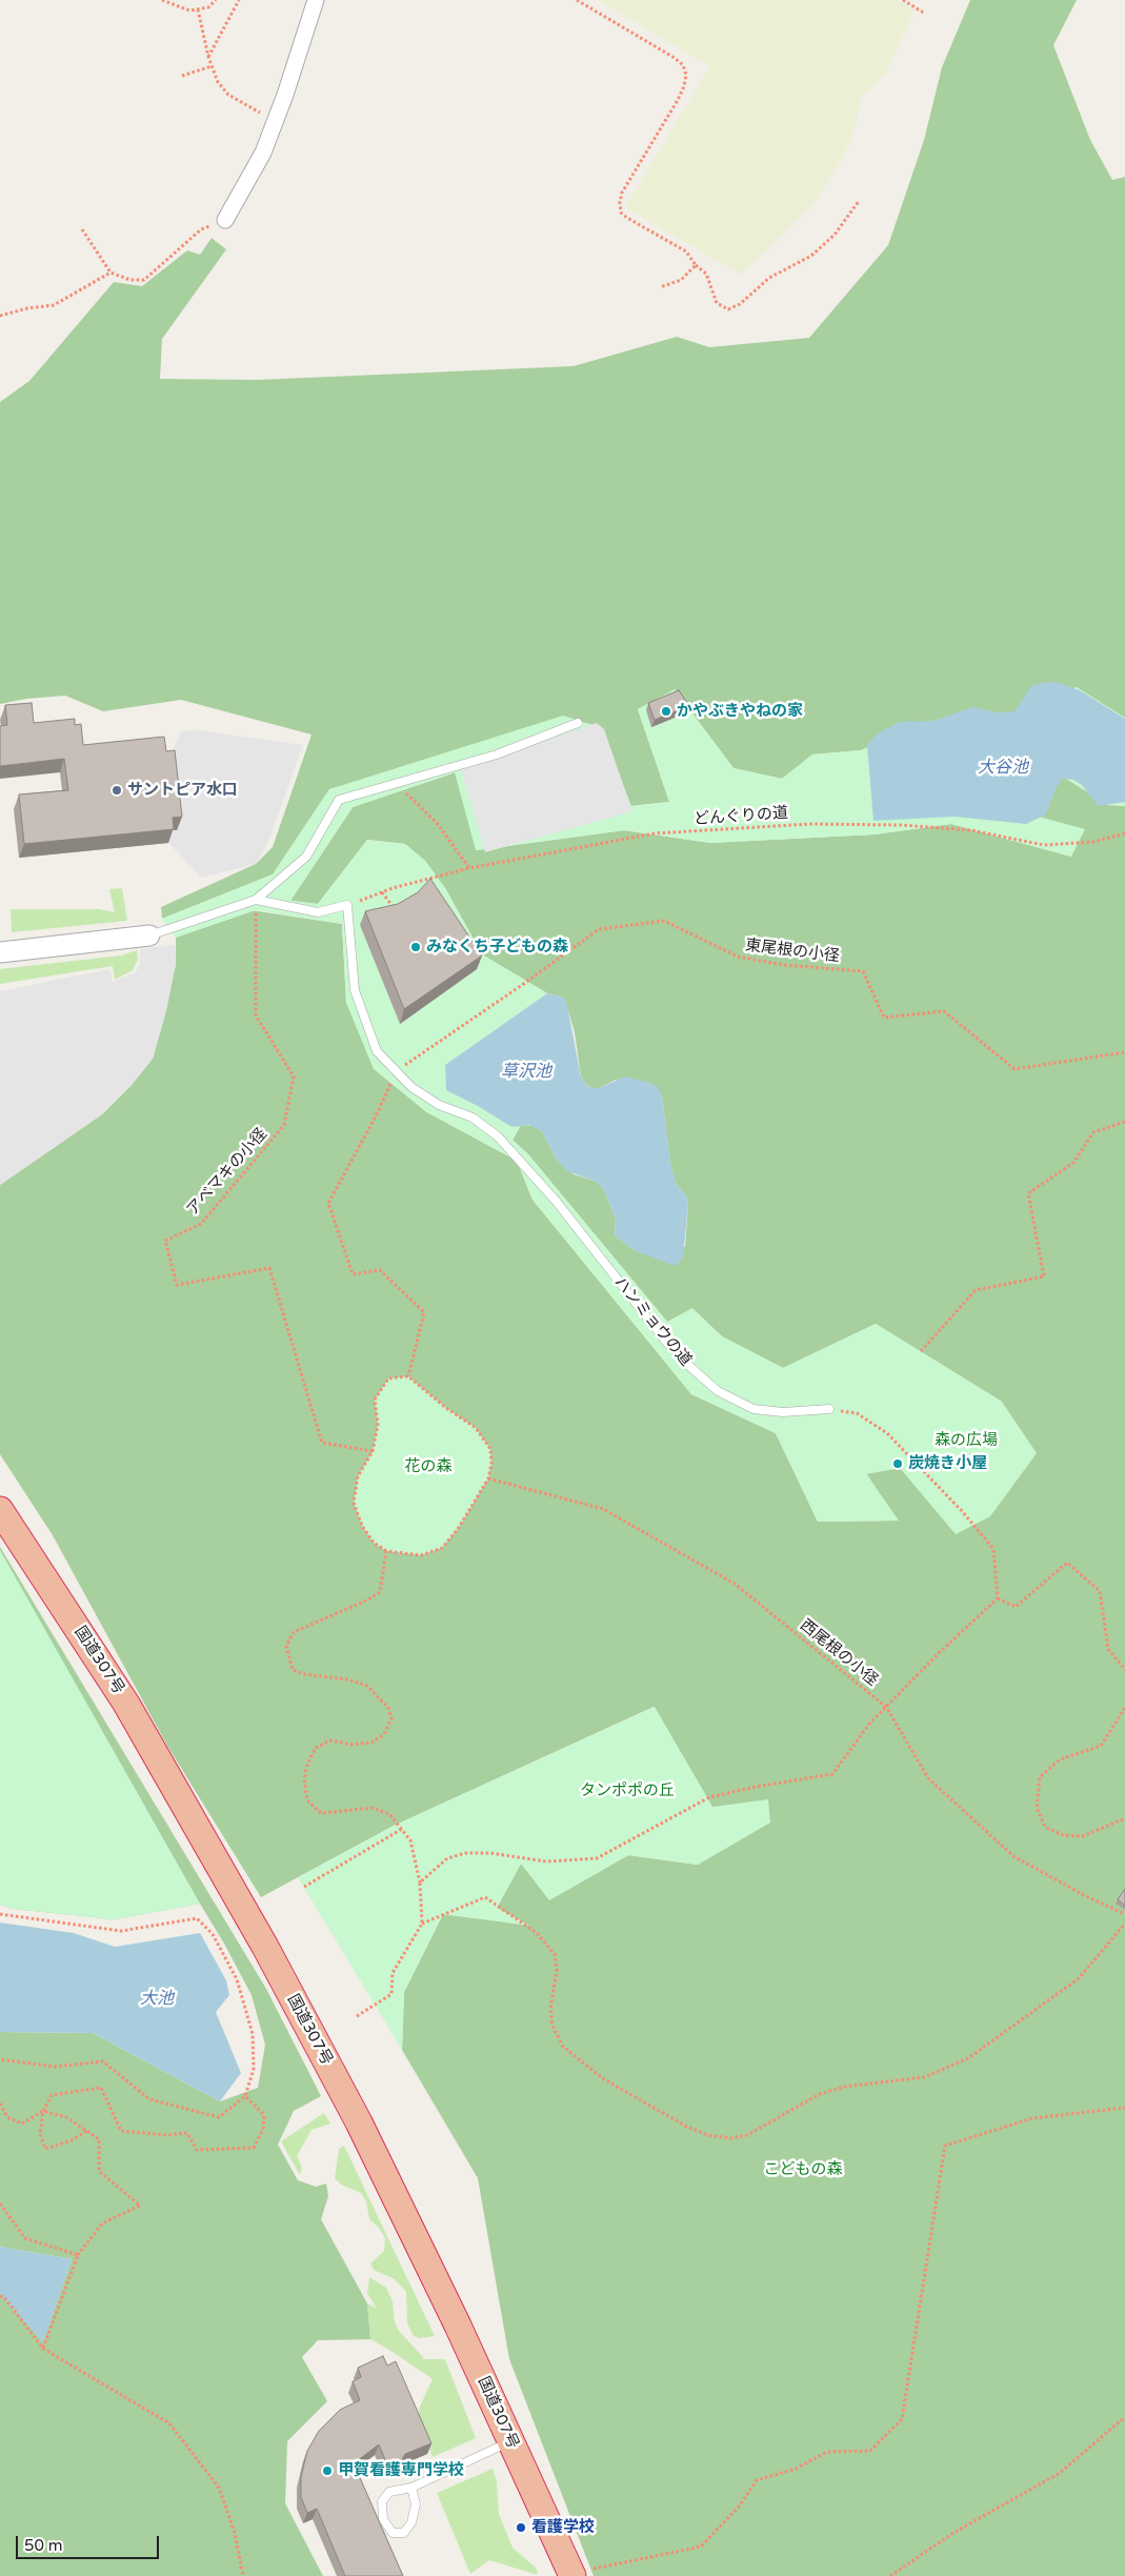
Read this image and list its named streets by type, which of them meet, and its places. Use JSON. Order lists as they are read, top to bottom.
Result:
{
  "streets": {
    "highway": ["国道307号"],
    "lane": ["ハンミョウの道"],
    "path": [
      "どんぐりの道",
      "東尾根の小径",
      "アベマキの小径",
      "西尾根の小径"
    ]
  },
  "crossings": [
    ["どんぐりの道", "ハンミョウの道"],
    ["東尾根の小径", "ハンミョウの道"]
  ],
  "water": ["大谷池", "草沢池", "大池"],
  "parks": [
    "森の広場",
    "花の森",
    "タンポポの丘",
    "こどもの森"
  ],
  "places": [
    "かやぶきやねの家",
    "サントピア水口",
    "みなくち子どもの森",
    "炭焼き小屋",
    "甲賀看護専門学校",
    "看護学校"
  ],
  "scale_bar": "50 m"
}
